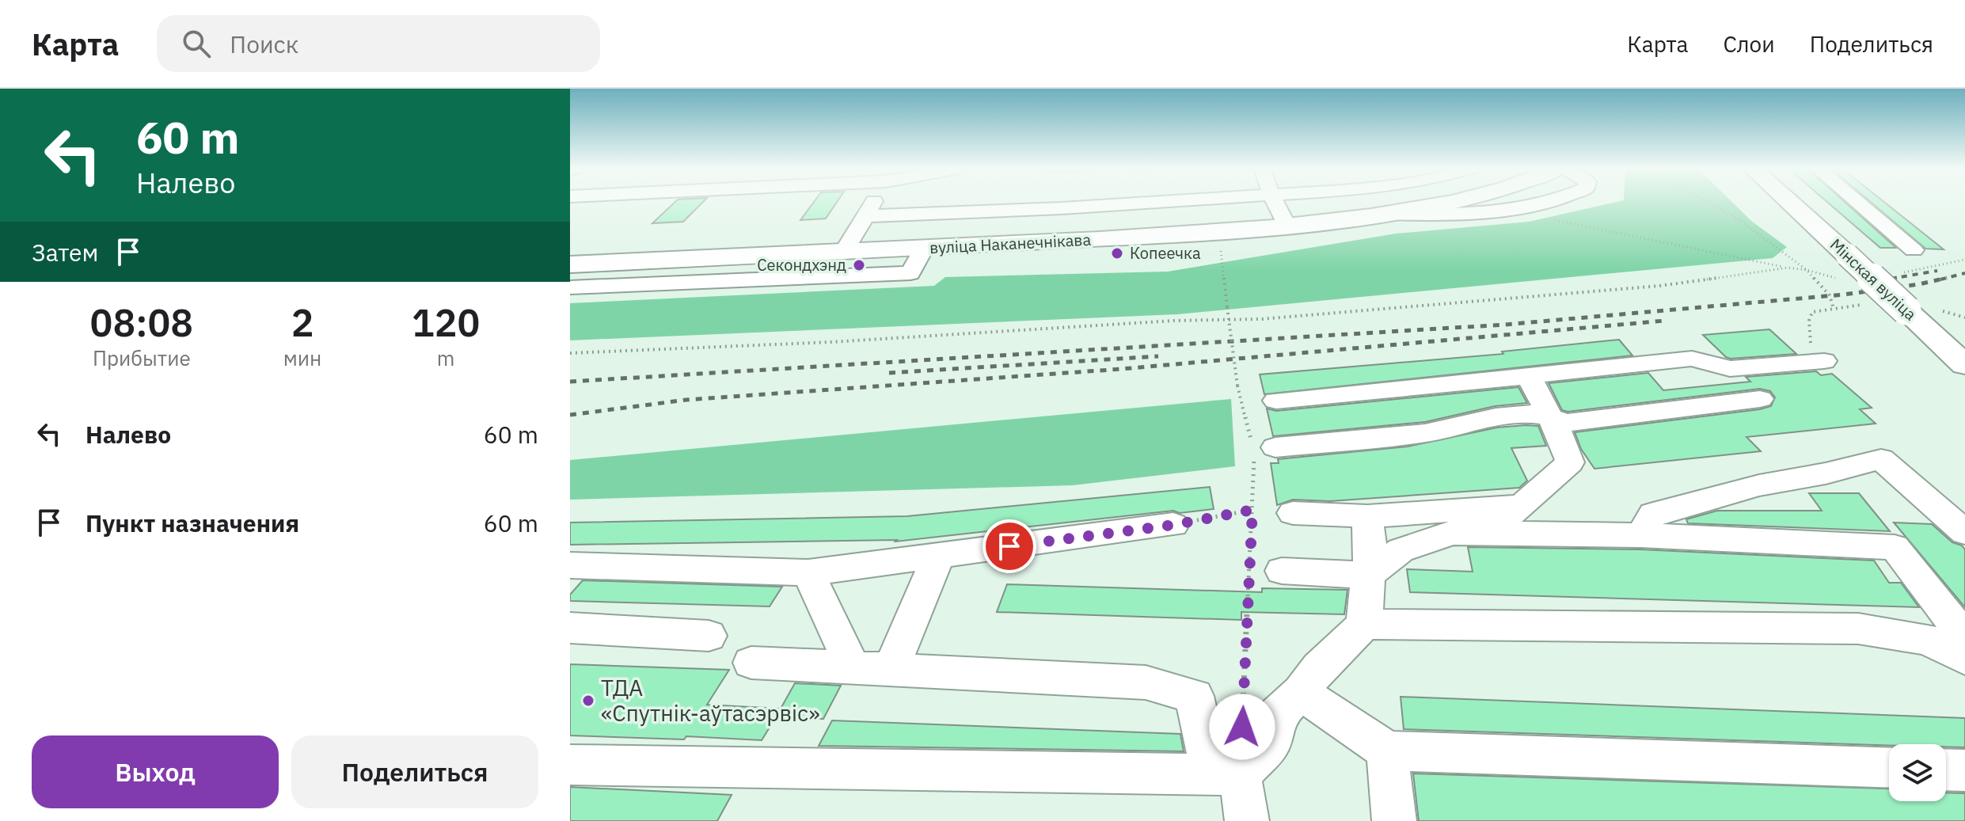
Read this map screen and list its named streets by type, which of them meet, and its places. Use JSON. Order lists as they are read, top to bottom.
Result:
{
  "streets": {
    "main road": ["вуліца Наканечнікава", "Мінская вуліца"]
  },
  "places": ["Копеечка", "Секондхэнд", "ТДА «Спутнік-аўтасэрвіс»"],
  "page": {
    "header": "Карта",
    "search": "Поиск",
    "nav": ["Карта", "Слои", "Поделиться"],
    "turn": ["60 m", "Налево"],
    "then": "Затем",
    "eta": [
      "08:08",
      "Прибытие",
      "2",
      "мин",
      "120",
      "m"
    ],
    "list": [
      {
        "name": "Налево",
        "value": "60 m"
      },
      {
        "name": "Пункт назначения",
        "value": "60 m"
      }
    ],
    "buttons": ["Выход", "Поделиться"]
  }
}
